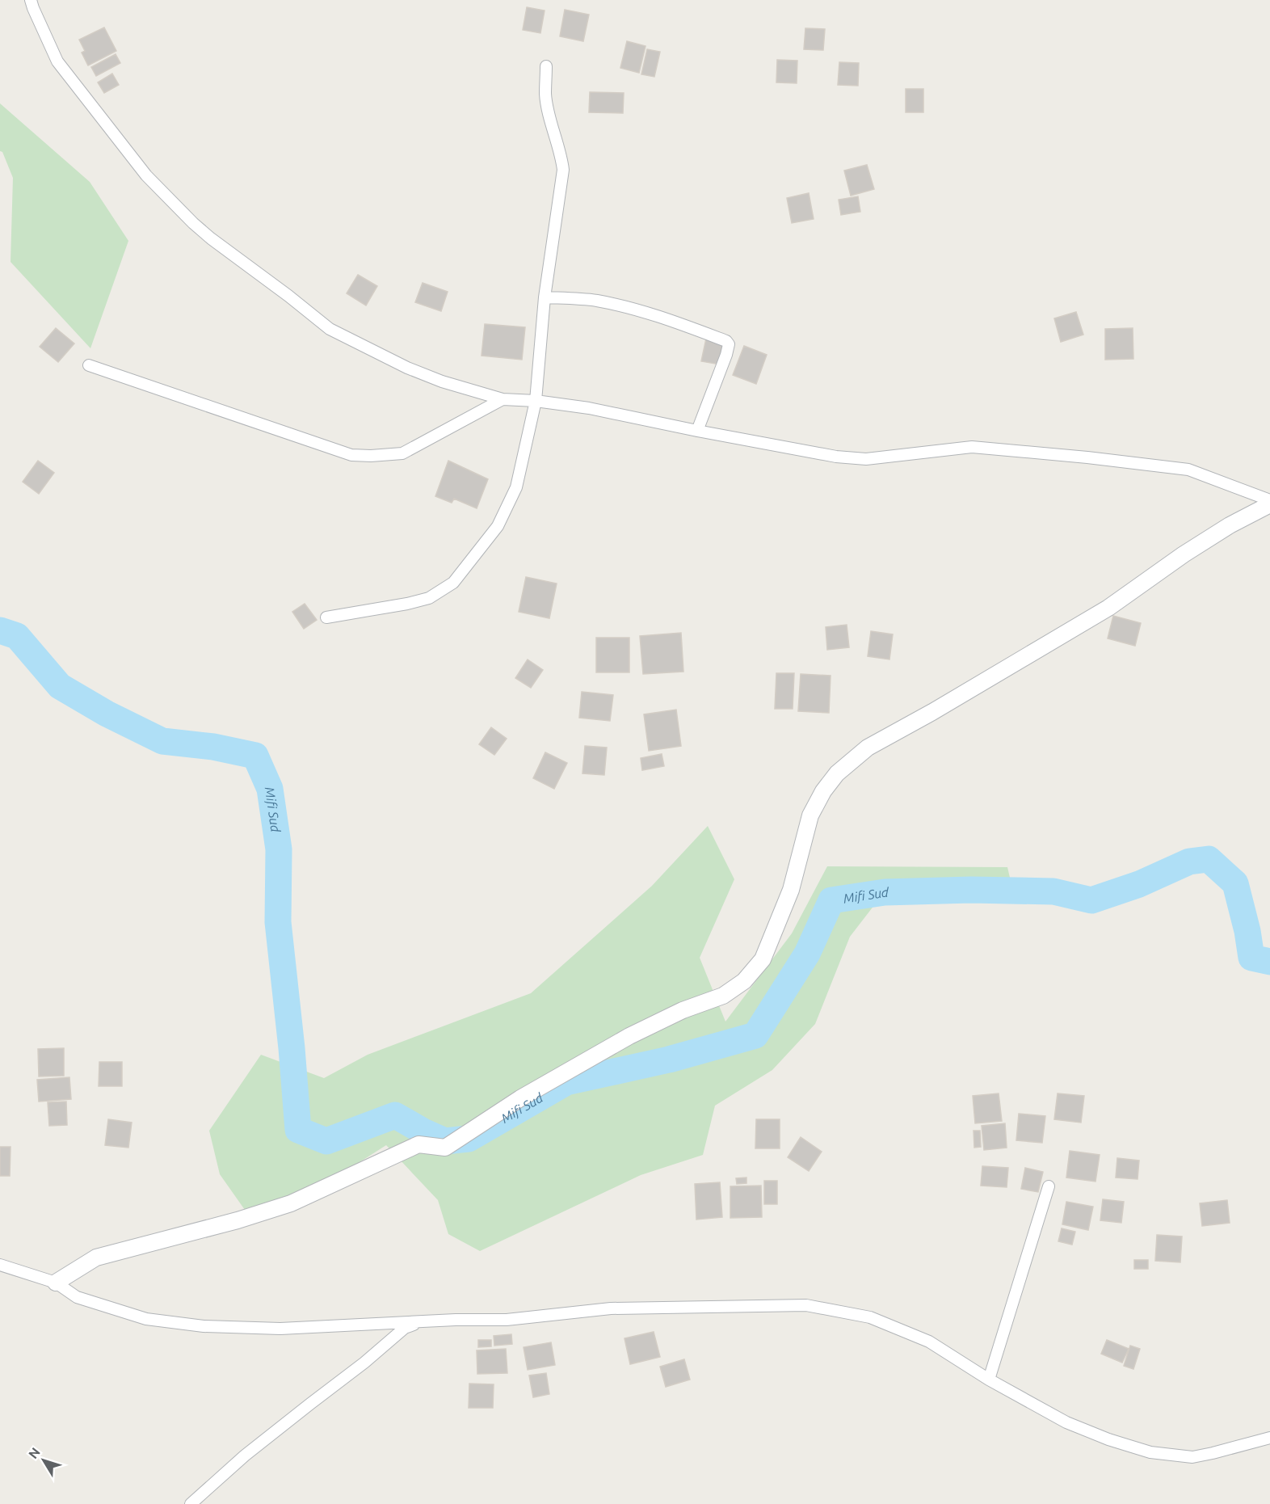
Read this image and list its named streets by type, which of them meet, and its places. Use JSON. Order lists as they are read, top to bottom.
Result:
{
  "water": ["Mifi Sud"],
  "north": "top left"
}
